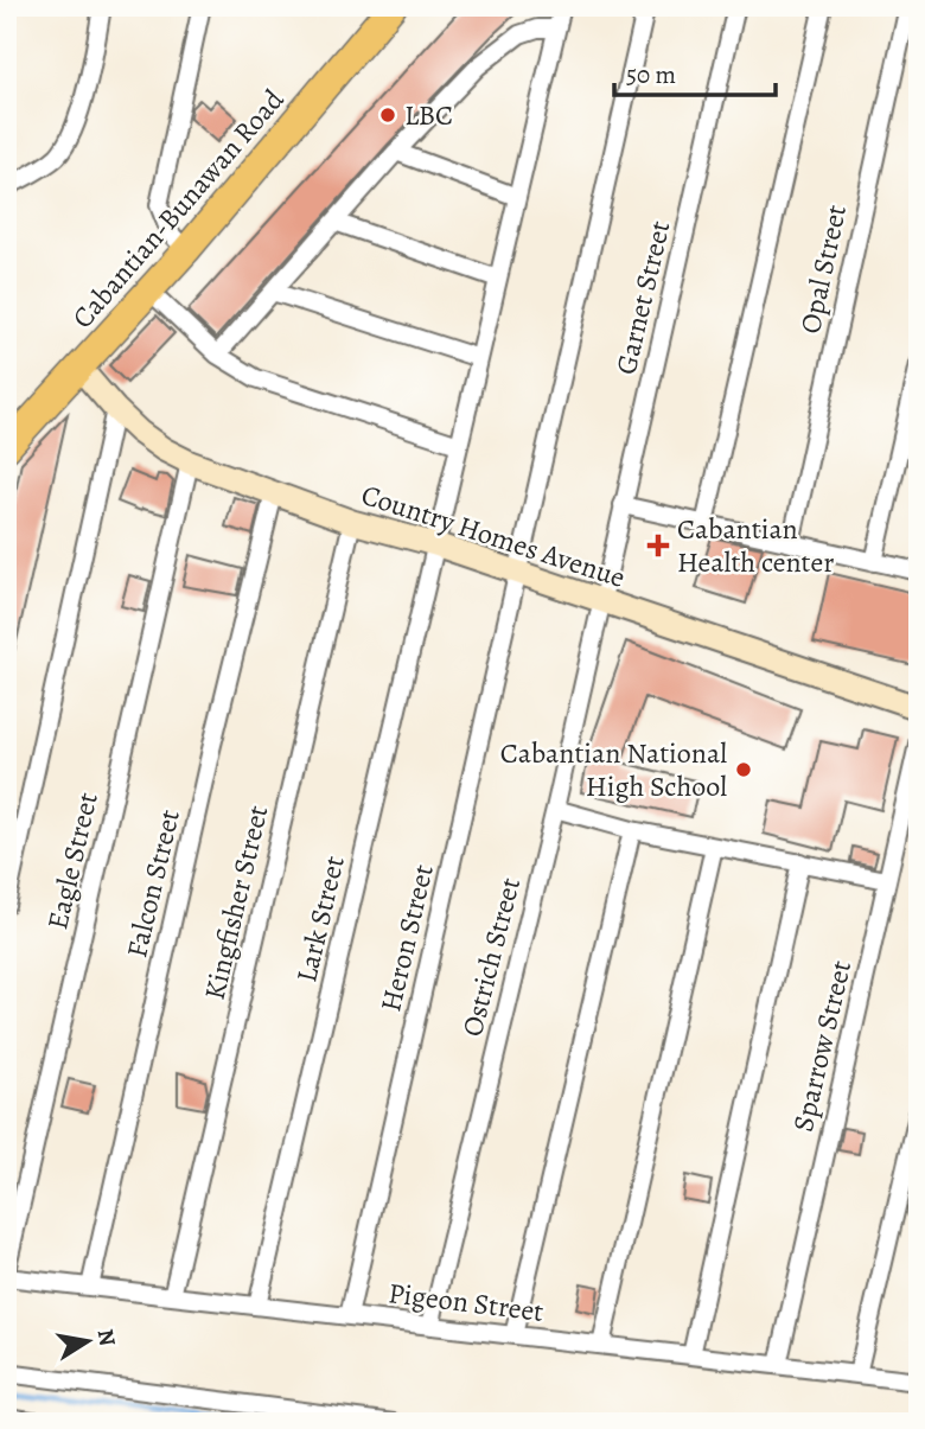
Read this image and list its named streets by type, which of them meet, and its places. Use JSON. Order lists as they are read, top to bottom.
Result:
{
  "streets": {
    "main road": ["Cabantian-Bunawan Road", "Country Homes Avenue"],
    "street": [
      "Opal Street",
      "Garnet Street",
      "Eagle Street",
      "Falcon Street",
      "Kingfisher Street",
      "Lark Street",
      "Heron Street",
      "Ostrich Street",
      "Sparrow Street",
      "Pigeon Street"
    ]
  },
  "crossings": [
    ["Cabantian-Bunawan Road", "Country Homes Avenue"],
    ["Garnet Street", "Country Homes Avenue"],
    ["Garnet Street", "Ostrich Street"],
    ["Country Homes Avenue", "Eagle Street"],
    ["Country Homes Avenue", "Falcon Street"],
    ["Country Homes Avenue", "Kingfisher Street"],
    ["Country Homes Avenue", "Lark Street"],
    ["Country Homes Avenue", "Heron Street"],
    ["Country Homes Avenue", "Ostrich Street"],
    ["Eagle Street", "Pigeon Street"],
    ["Falcon Street", "Pigeon Street"],
    ["Kingfisher Street", "Pigeon Street"],
    ["Lark Street", "Pigeon Street"],
    ["Heron Street", "Pigeon Street"],
    ["Ostrich Street", "Pigeon Street"],
    ["Sparrow Street", "Pigeon Street"]
  ],
  "places": {
    "other": ["LBC", "Cabantian National High School"],
    "health": ["Cabantian Health center"]
  },
  "scale_bar": "50 m",
  "north": "right"
}
